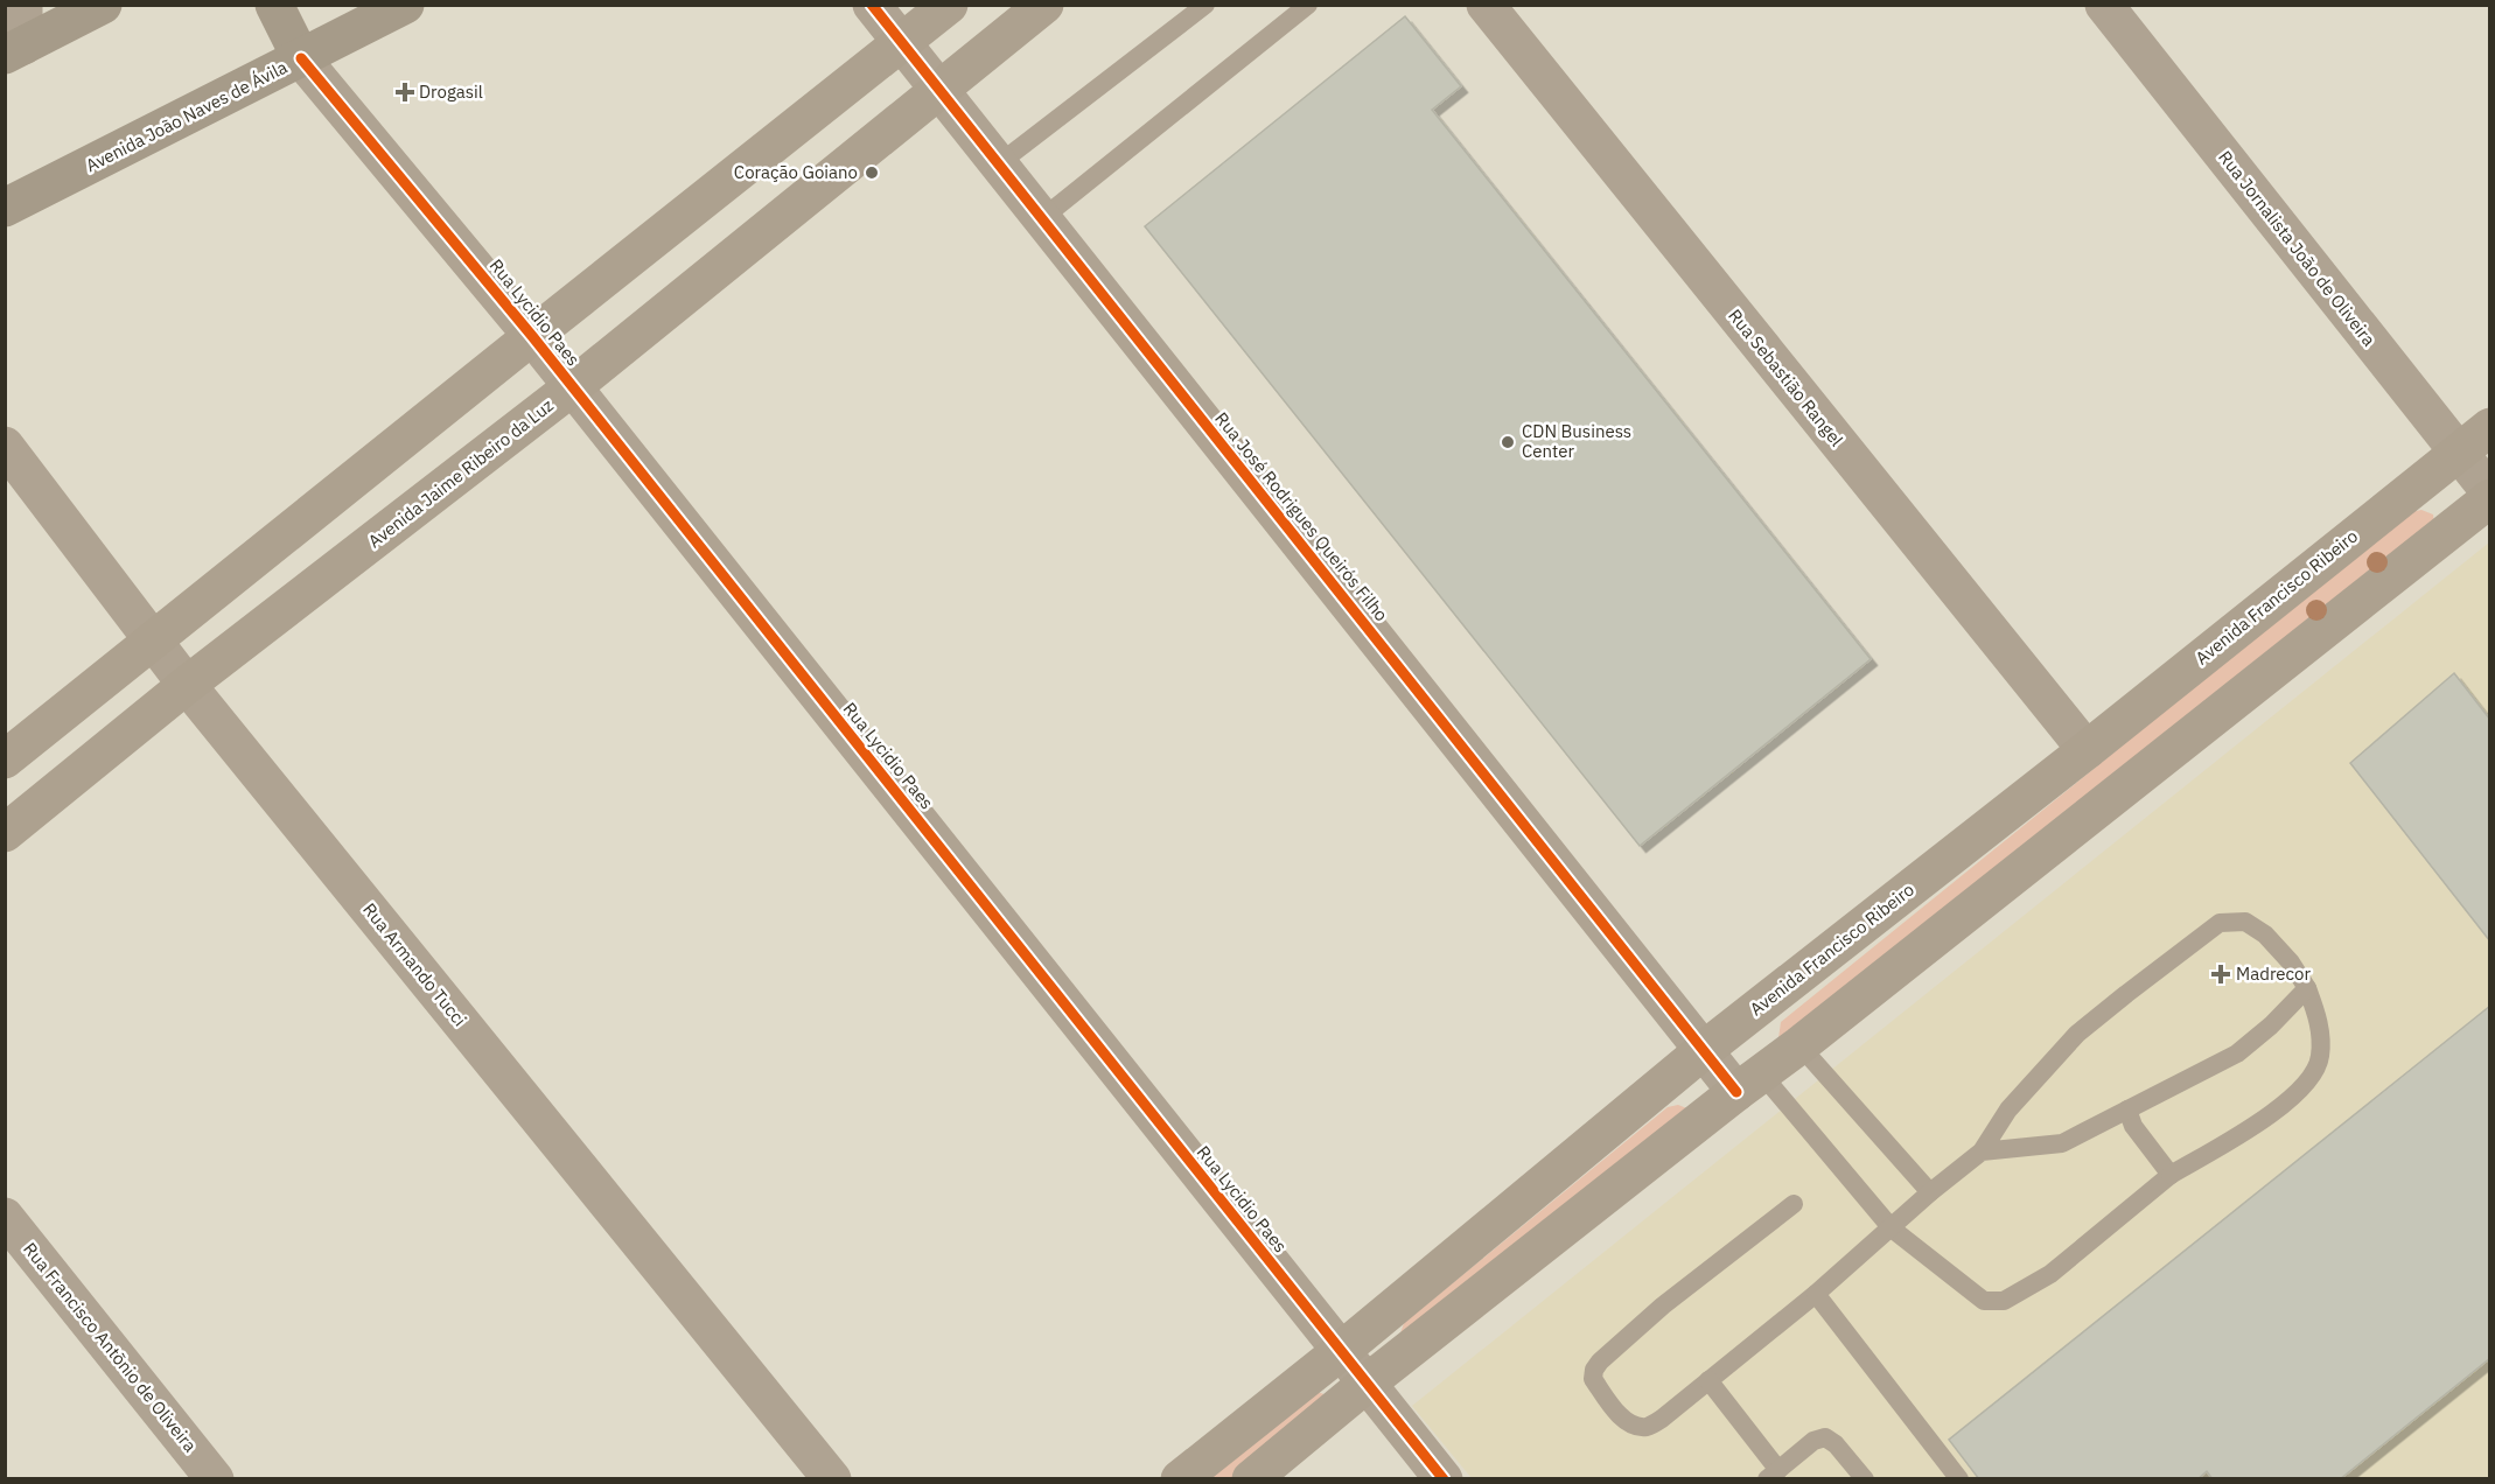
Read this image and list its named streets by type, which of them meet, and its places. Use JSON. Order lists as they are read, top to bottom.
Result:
{
  "streets": {
    "main road": ["Avenida João Naves de Ávila", "Avenida Jaime Ribeiro da Luz", "Avenida Francisco Ribeiro"],
    "street": [
      "Rua Jornalista João de Oliveira",
      "Rua Lycidio Paes",
      "Rua Sebastião Rangel",
      "Rua José Rodrigues Queirós Filho",
      "Rua Armando Tucci",
      "Rua Francisco Antõnio de Oliveira"
    ]
  },
  "crossings": [
    ["Avenida João Naves de Ávila", "Rua Lycidio Paes"],
    ["Rua Jornalista João de Oliveira", "Avenida Francisco Ribeiro"],
    ["Rua Lycidio Paes", "Avenida Jaime Ribeiro da Luz"],
    ["Rua Lycidio Paes", "Avenida Francisco Ribeiro"],
    ["Rua Sebastião Rangel", "Avenida Francisco Ribeiro"],
    ["Avenida Jaime Ribeiro da Luz", "Rua José Rodrigues Queirós Filho"],
    ["Avenida Jaime Ribeiro da Luz", "Rua Armando Tucci"],
    ["Rua José Rodrigues Queirós Filho", "Avenida Francisco Ribeiro"]
  ],
  "places": {
    "health": ["Drogasil", "Madrecor"],
    "other": ["Coração Goiano", "CDN Business Center"]
  }
}
